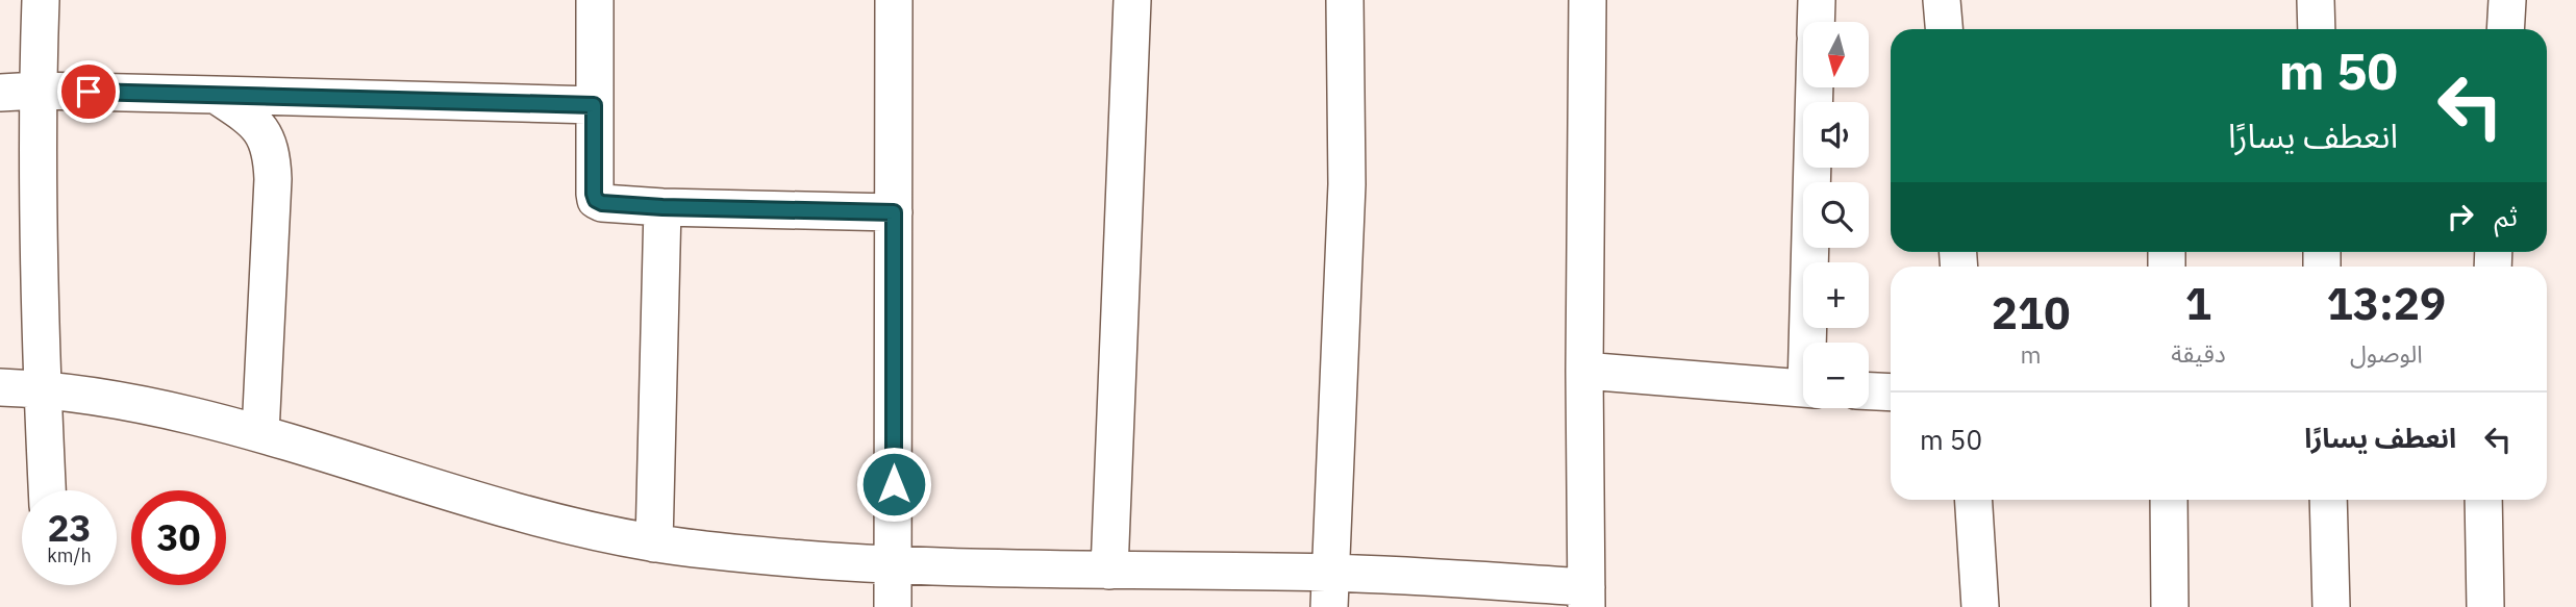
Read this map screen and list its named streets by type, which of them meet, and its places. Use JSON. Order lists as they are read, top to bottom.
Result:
{
  "north": "bottom",
  "page": {
    "map_buttons": ["+", "−"],
    "turn": ["50 m", "انعطف يسارًا"],
    "then": "ثم",
    "eta": [
      "13:29",
      "الوصول",
      "1",
      "دقيقة",
      "210",
      "m"
    ],
    "list": [
      {
        "name": "انعطف يسارًا",
        "value": "50 m"
      }
    ],
    "speed": "23 km/h",
    "limit": "30"
  }
}
